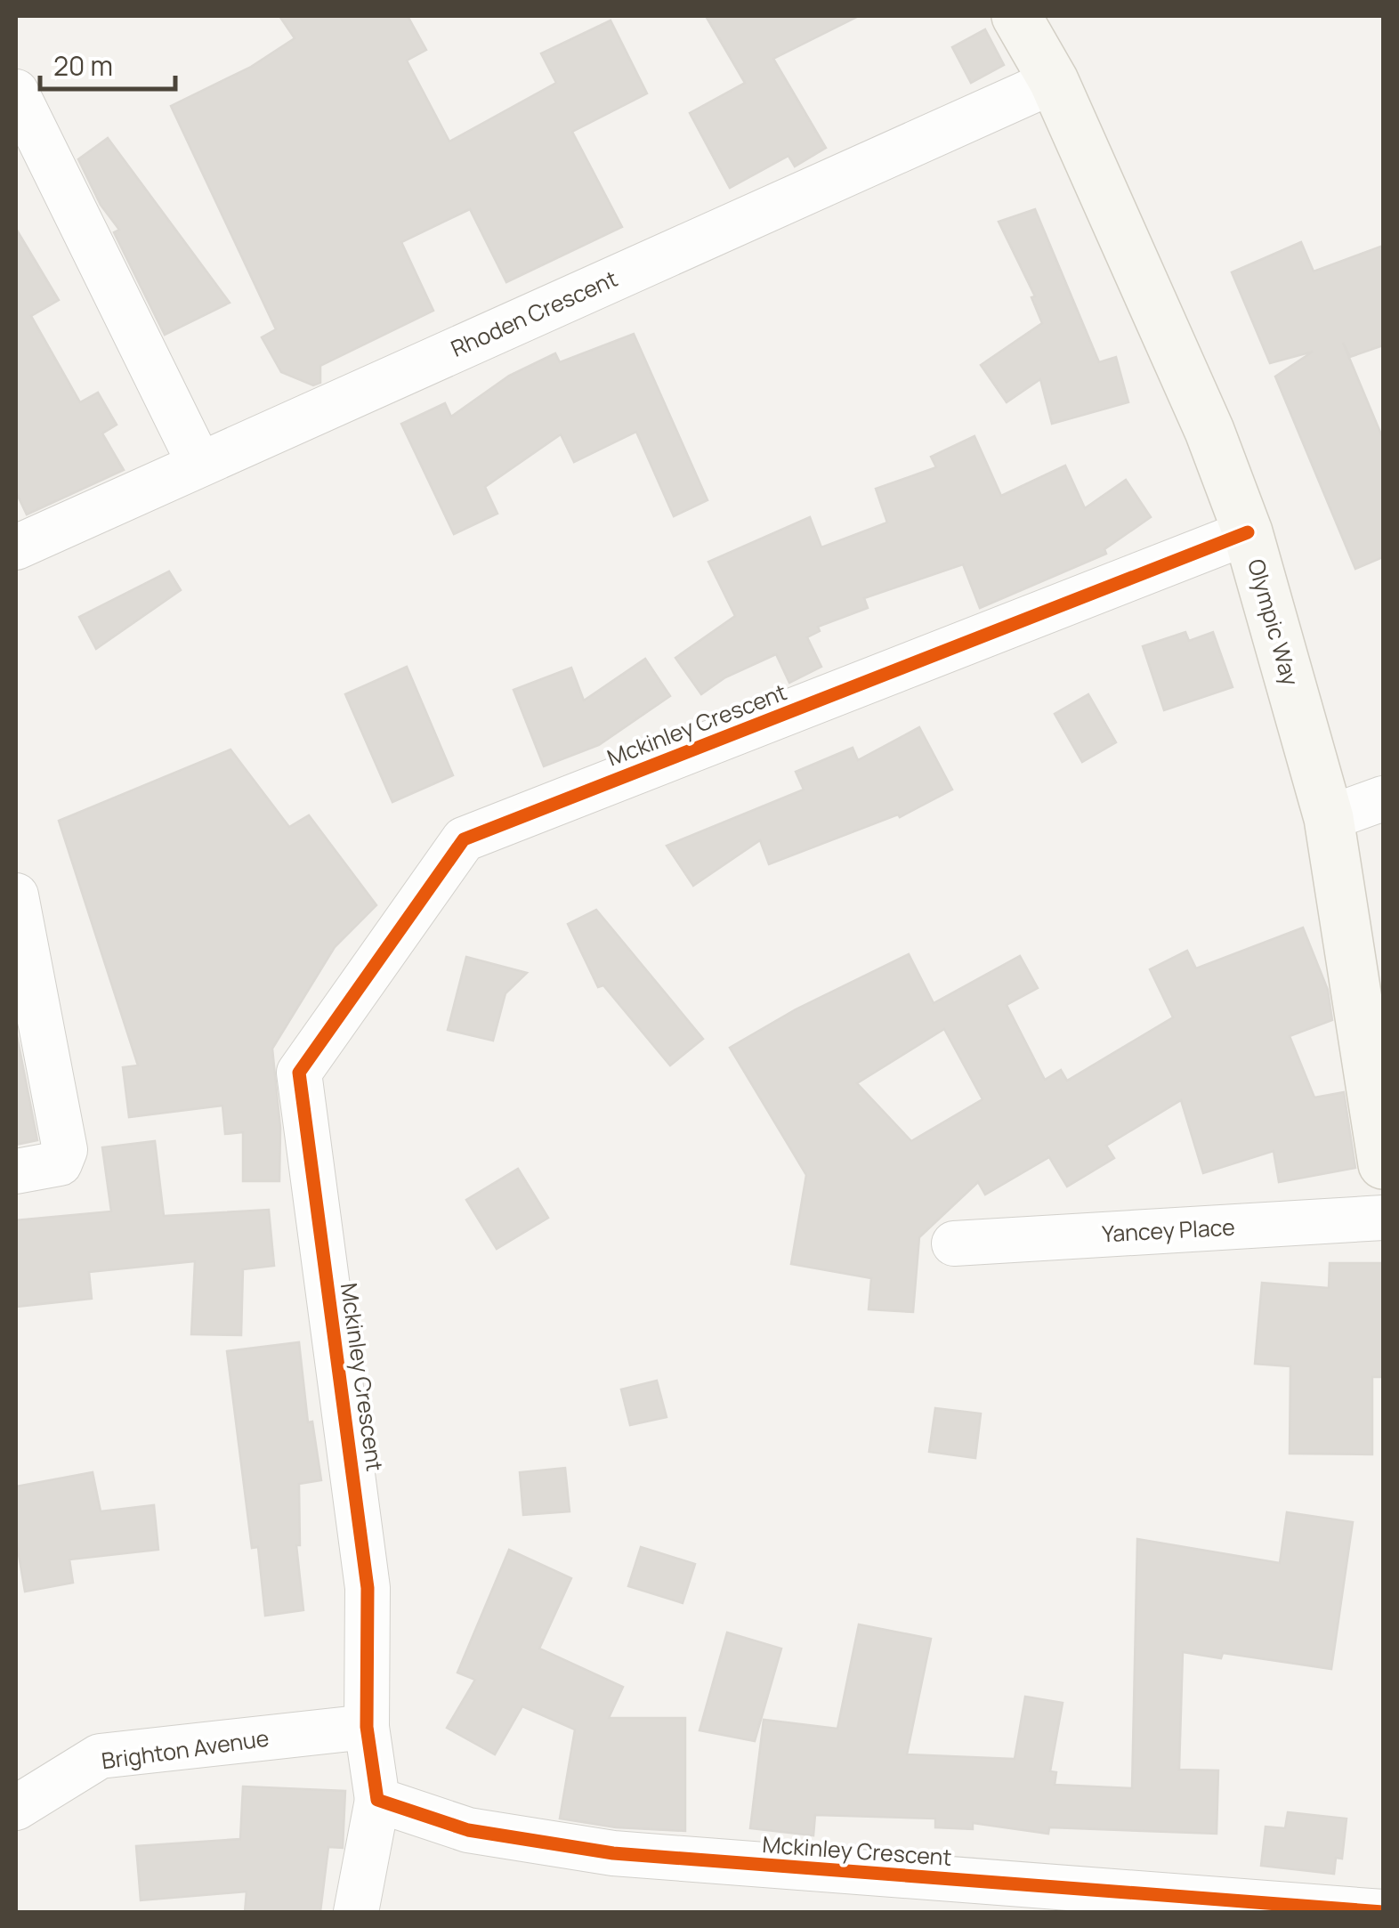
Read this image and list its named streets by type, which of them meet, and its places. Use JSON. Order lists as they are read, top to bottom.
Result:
{
  "streets": {
    "street": [
      "Rhoden Crescent",
      "Olympic Way",
      "Mckinley Crescent",
      "Yancey Place",
      "Brighton Avenue"
    ]
  },
  "crossings": [
    ["Rhoden Crescent", "Olympic Way"],
    ["Olympic Way", "Mckinley Crescent"],
    ["Mckinley Crescent", "Brighton Avenue"]
  ],
  "scale_bar": "20 m"
}
